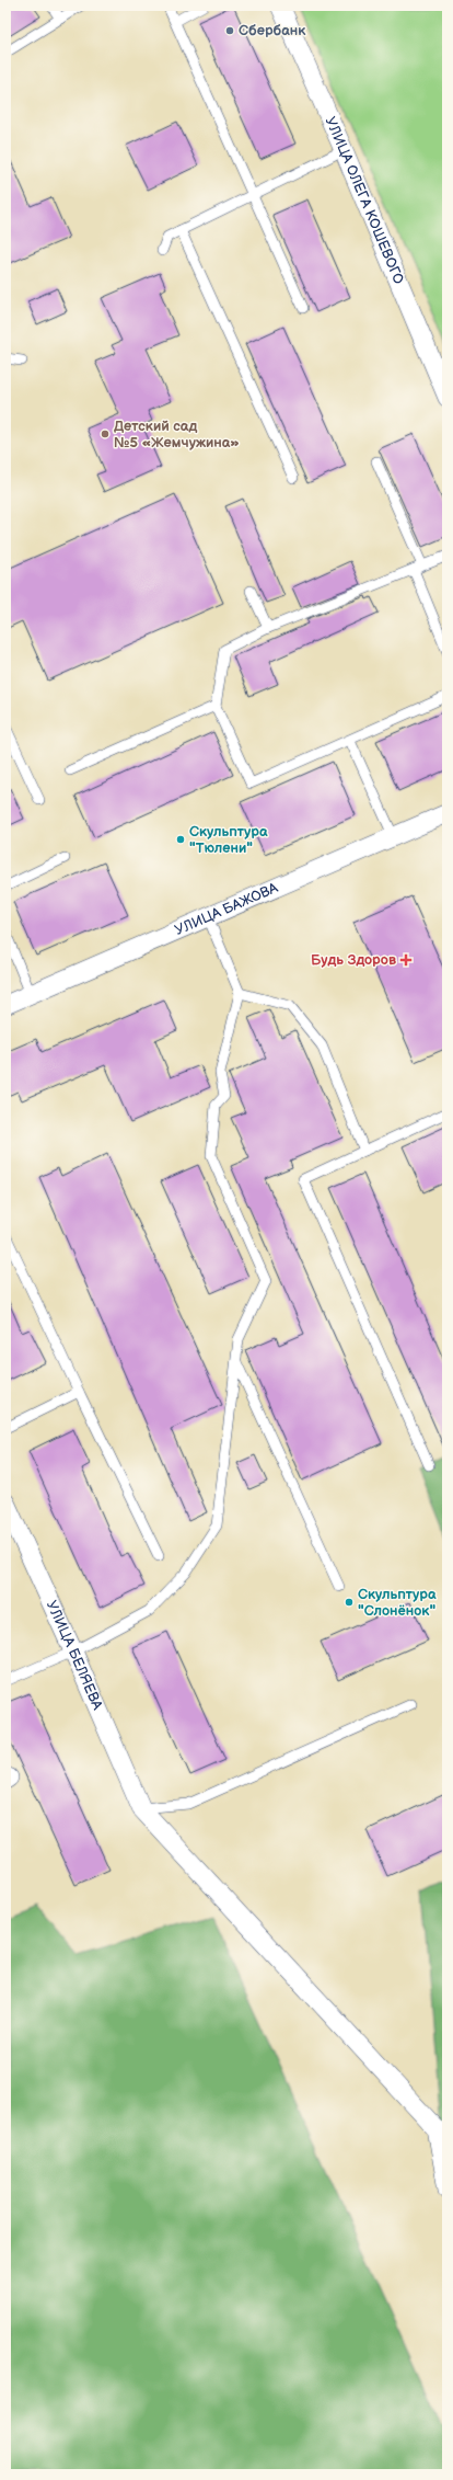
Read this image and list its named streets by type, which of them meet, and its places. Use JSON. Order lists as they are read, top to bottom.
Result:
{
  "streets": {
    "street": ["УЛИЦА ОЛЕГА КОШЕВОГО", "УЛИЦА БАЖОВА", "УЛИЦА БЕЛЯЕВА"]
  },
  "places": {
    "other": [
      "Сбербанк",
      "Детский сад №5 «Жемчужина»",
      "Скульптура \"Тюлени\"",
      "Скульптура \"Слонёнок\""
    ],
    "health": ["Будь Здоров"]
  }
}
